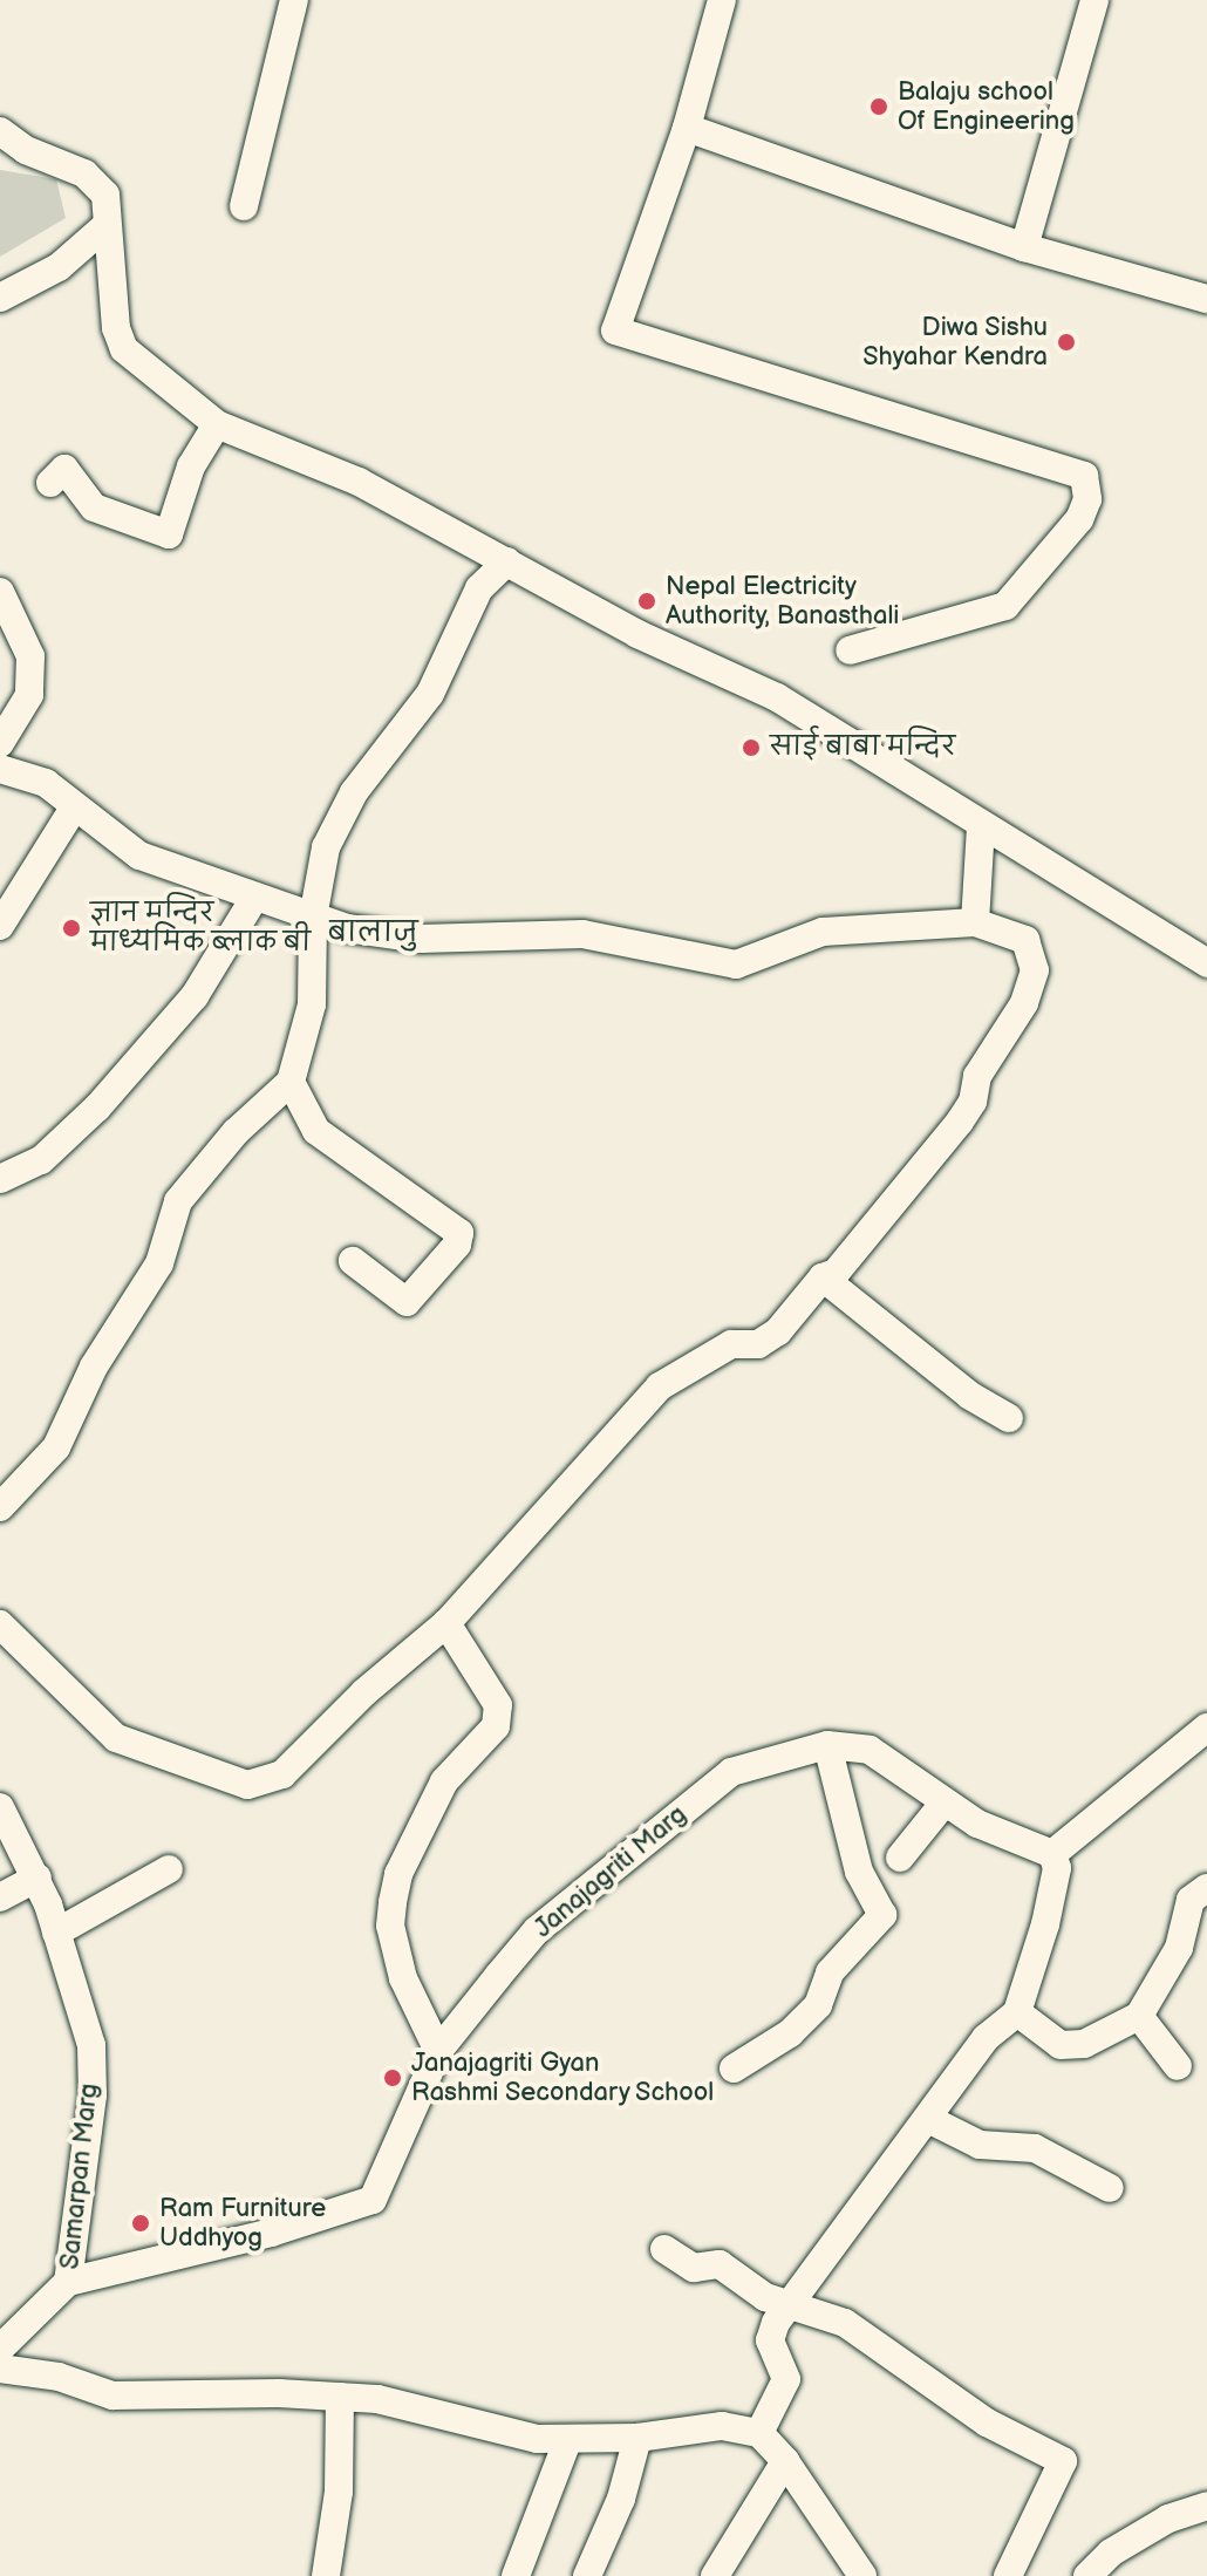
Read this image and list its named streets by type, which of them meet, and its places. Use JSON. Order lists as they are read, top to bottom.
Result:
{
  "streets": {
    "street": ["Janajagriti Marg", "Samarpan Marg"]
  },
  "crossings": [
    ["Janajagriti Marg", "Samarpan Marg"]
  ],
  "districts": ["बालाजु"],
  "places": [
    "Balaju school Of Engineering",
    "Diwa Sishu Shyahar Kendra",
    "Nepal Electricity Authority, Banasthali",
    "साई बाबा मन्दिर",
    "ज्ञान मन्दिर माध्यमिक ब्लाक बी",
    "Janajagriti Gyan Rashmi Secondary School",
    "Ram Furniture Uddhyog"
  ]
}
